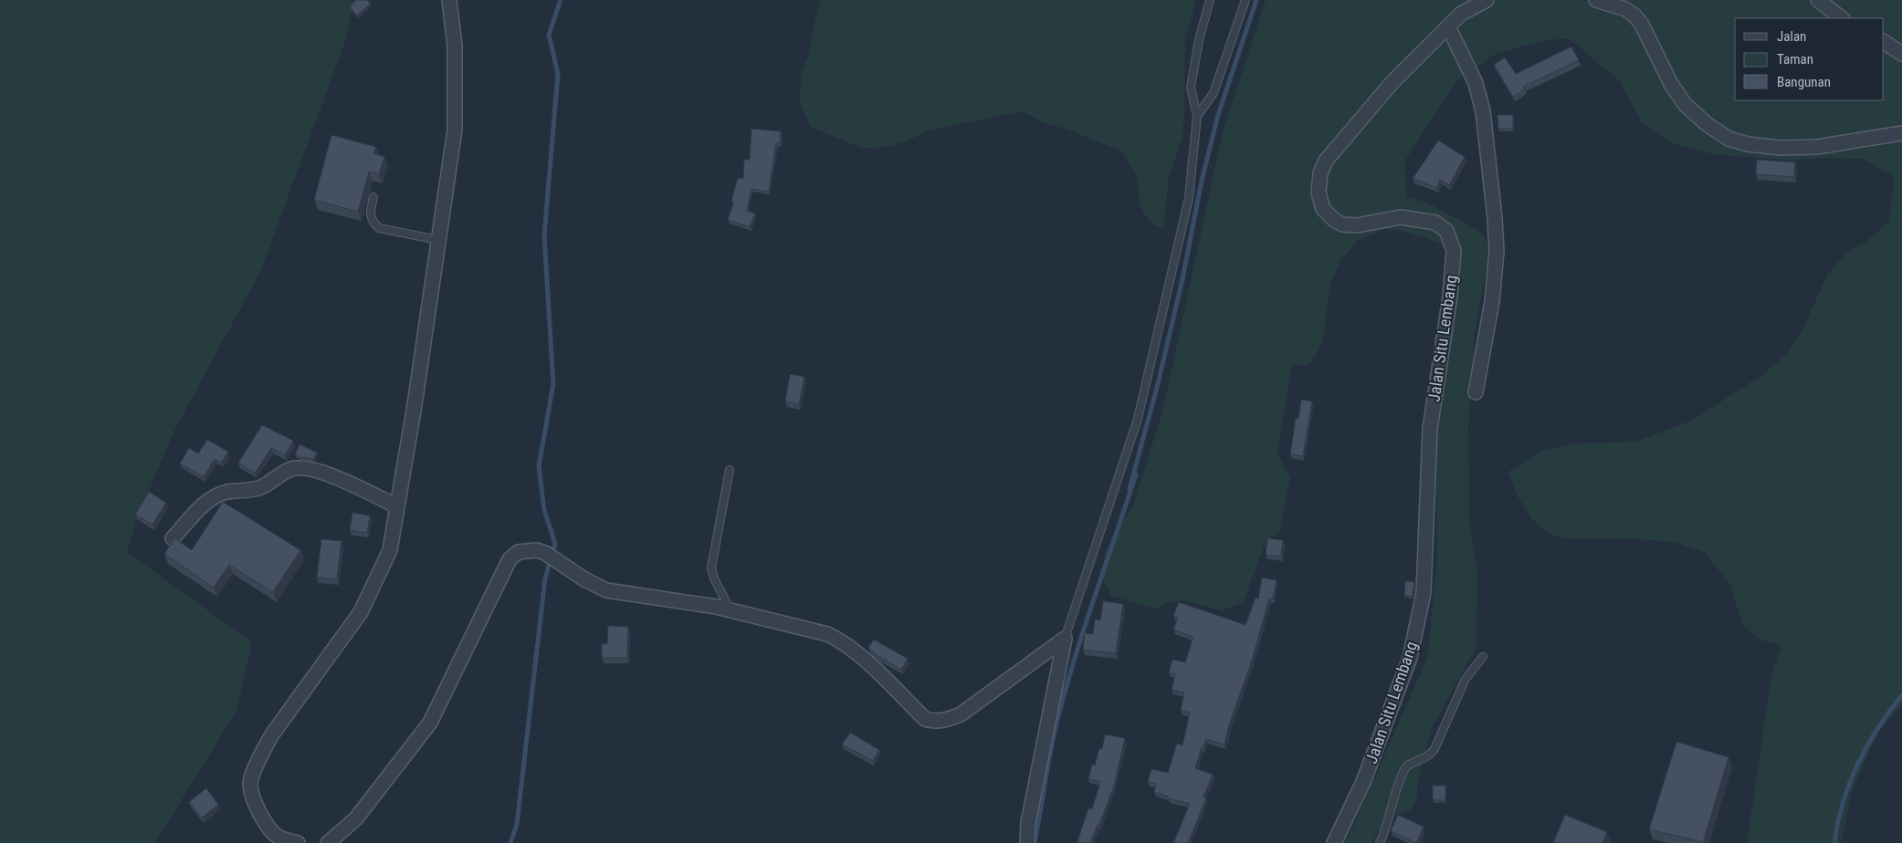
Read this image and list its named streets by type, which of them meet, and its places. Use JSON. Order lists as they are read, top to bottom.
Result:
{
  "streets": {
    "street": ["Jalan Situ Lembang"]
  },
  "legend": ["Jalan", "Taman", "Bangunan"]
}
